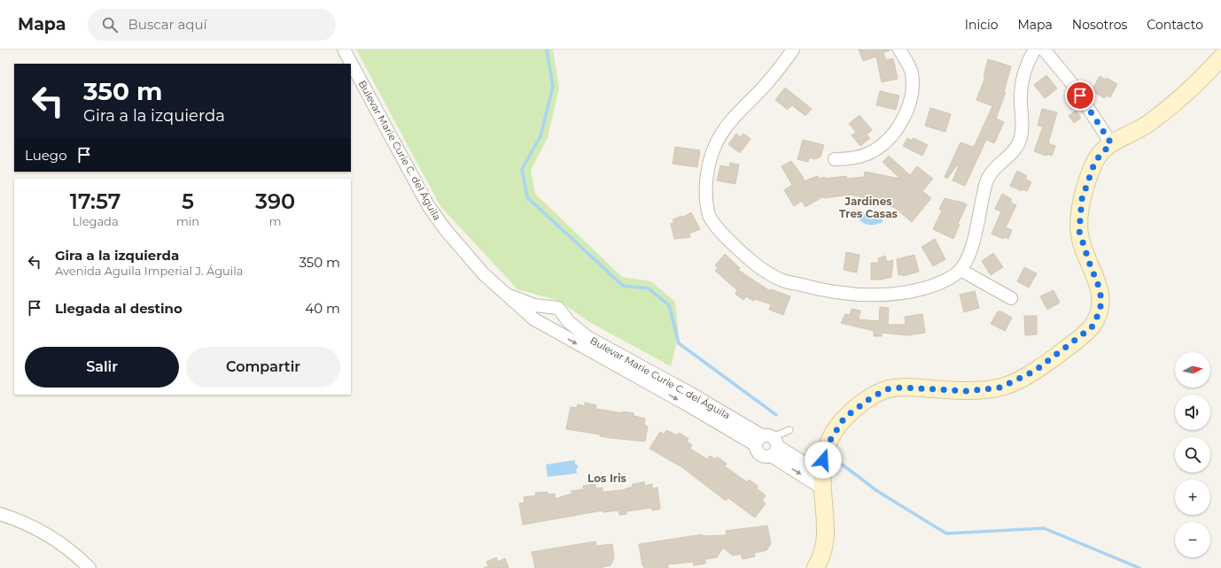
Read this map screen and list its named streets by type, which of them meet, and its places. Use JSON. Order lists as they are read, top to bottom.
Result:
{
  "streets": {
    "street": ["Bulevar Marie Curie C. del Águila"]
  },
  "districts": ["Jardines Tres Casas", "Los Iris"],
  "north": "right",
  "page": {
    "header": "Mapa",
    "search": "Buscar aquí",
    "nav": [
      "Inicio",
      "Mapa",
      "Nosotros",
      "Contacto"
    ],
    "turn": ["350 m", "Gira a la izquierda"],
    "then": "Luego",
    "eta": [
      "17:57",
      "Llegada",
      "5",
      "min",
      "390",
      "m"
    ],
    "list": [
      {
        "name": "Gira a la izquierda",
        "note": "Avenida Aguila Imperial J. Águila",
        "value": "350 m"
      },
      {
        "name": "Llegada al destino",
        "value": "40 m"
      }
    ],
    "buttons": ["Salir", "Compartir"],
    "map_buttons": ["+", "−"]
  }
}
